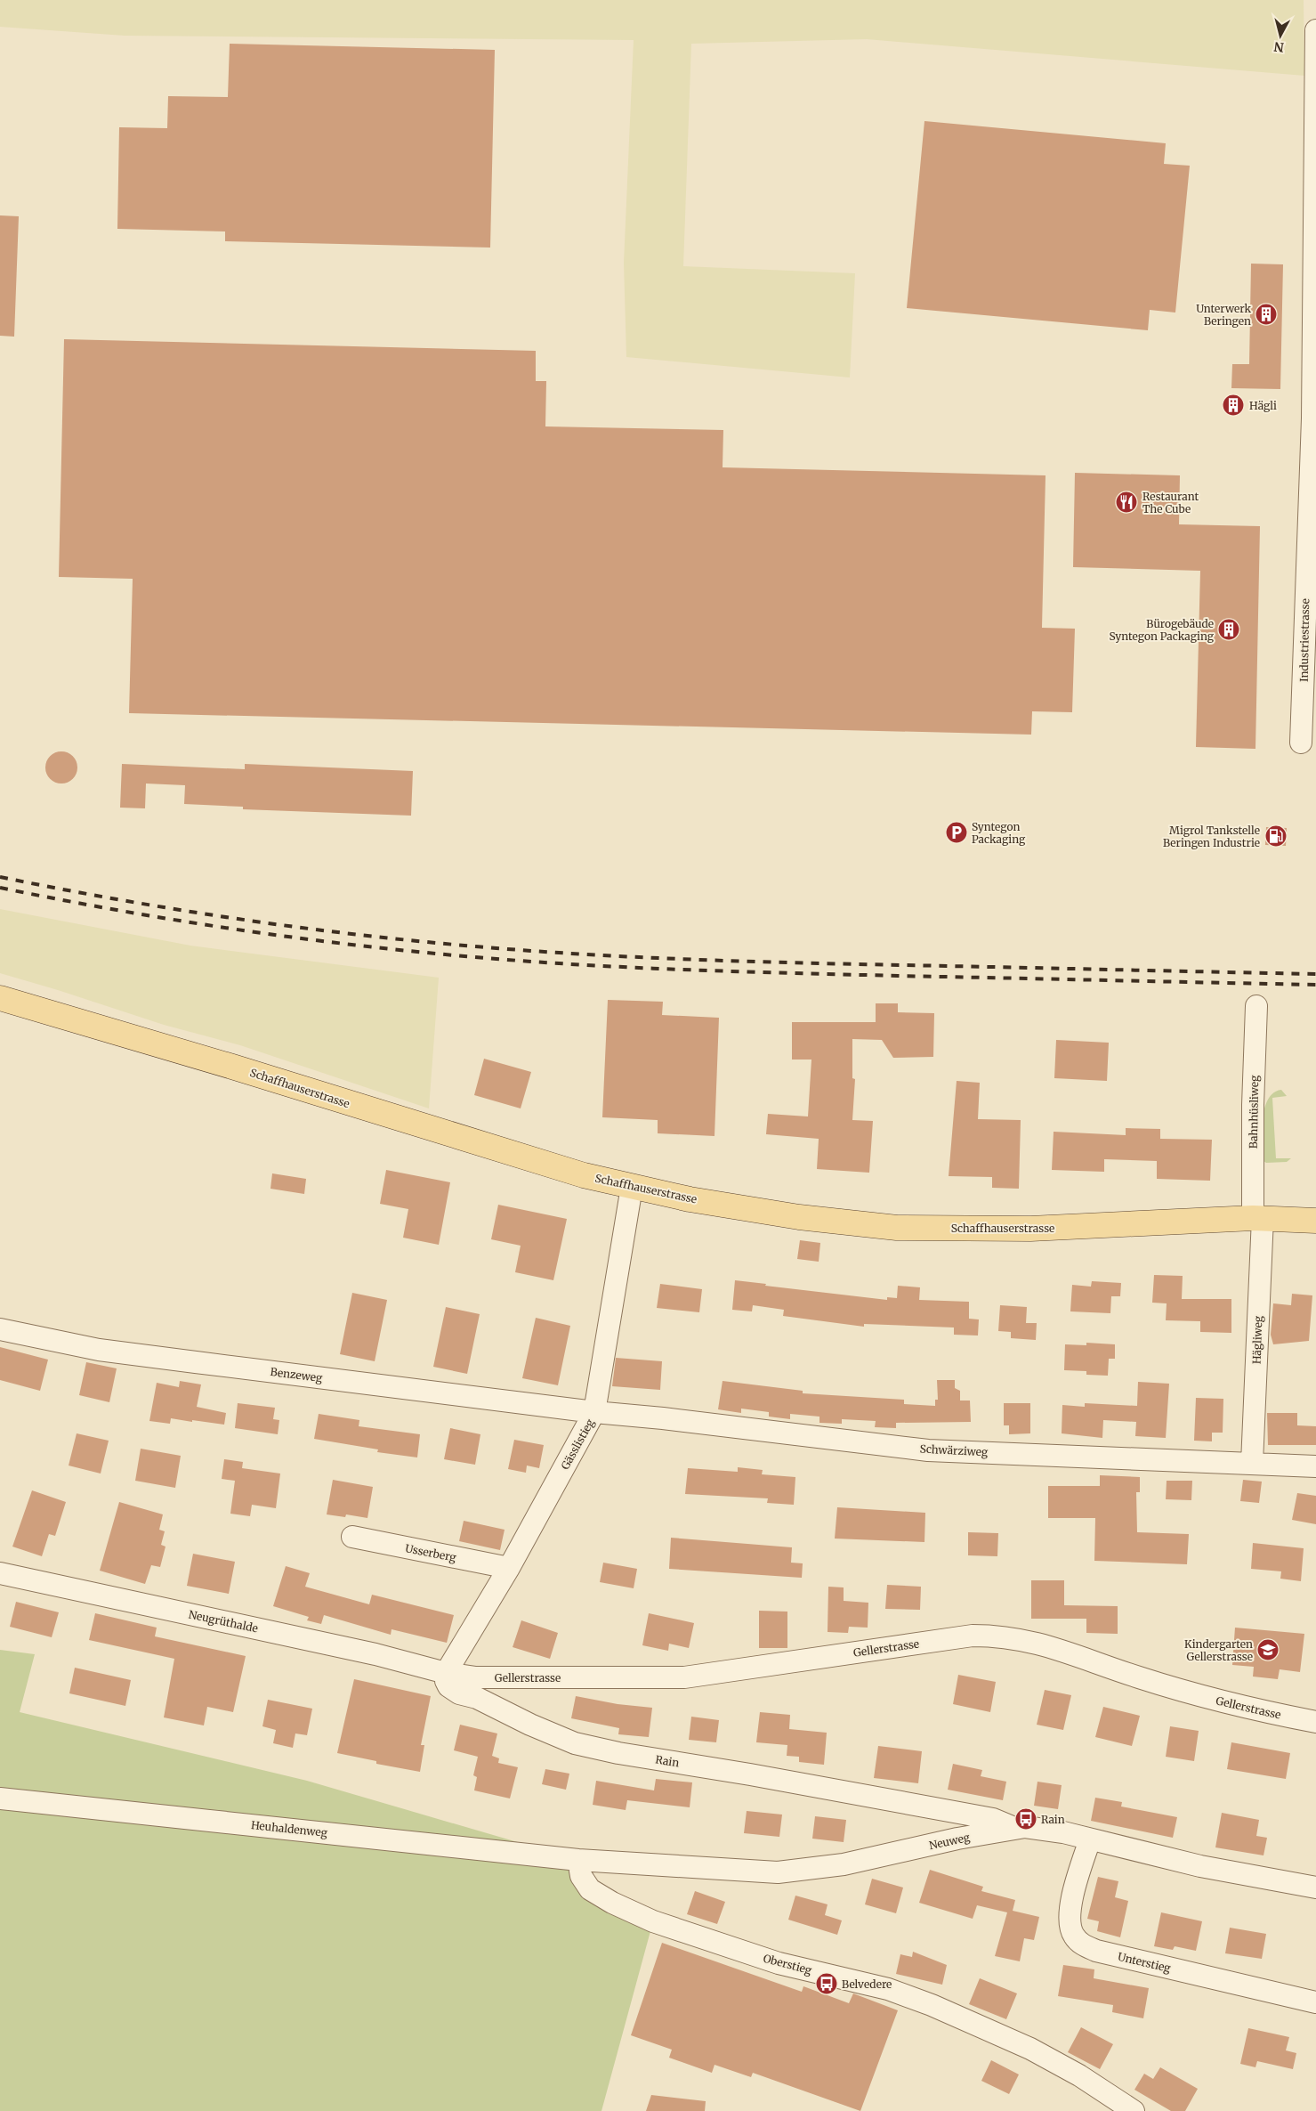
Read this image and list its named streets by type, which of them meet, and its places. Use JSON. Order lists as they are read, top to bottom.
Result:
{
  "streets": {
    "main road": ["Schaffhauserstrasse"],
    "street": [
      "Industriestrasse",
      "Bahnhüsliweg",
      "Hägliweg",
      "Benzeweg",
      "Gässlistieg",
      "Schwärziweg",
      "Usserberg",
      "Neugrüthalde",
      "Gellerstrasse",
      "Rain",
      "Heuhaldenweg",
      "Neuweg",
      "Unterstieg",
      "Oberstieg"
    ]
  },
  "crossings": [
    ["Schaffhauserstrasse", "Bahnhüsliweg"],
    ["Schaffhauserstrasse", "Hägliweg"],
    ["Schaffhauserstrasse", "Gässlistieg"],
    ["Bahnhüsliweg", "Hägliweg"],
    ["Hägliweg", "Schwärziweg"],
    ["Benzeweg", "Gässlistieg"],
    ["Benzeweg", "Schwärziweg"],
    ["Gässlistieg", "Schwärziweg"],
    ["Gässlistieg", "Usserberg"],
    ["Gässlistieg", "Neugrüthalde"],
    ["Gässlistieg", "Gellerstrasse"],
    ["Gässlistieg", "Rain"],
    ["Neugrüthalde", "Gellerstrasse"],
    ["Neugrüthalde", "Rain"],
    ["Gellerstrasse", "Rain"],
    ["Rain", "Neuweg"],
    ["Heuhaldenweg", "Neuweg"],
    ["Heuhaldenweg", "Oberstieg"],
    ["Neuweg", "Unterstieg"],
    ["Neuweg", "Oberstieg"]
  ],
  "places": {
    "building": ["Unterwerk Beringen", "Hägli", "Bürogebäude Syntegon Packaging"],
    "restaurant": ["Restaurant The Cube"],
    "parking": ["Syntegon Packaging"],
    "fuel station": ["Migrol Tankstelle Beringen Industrie"],
    "school or university": ["Kindergarten Gellerstrasse"],
    "bus stop": ["Rain", "Belvedere"]
  },
  "north": "bottom"
}
